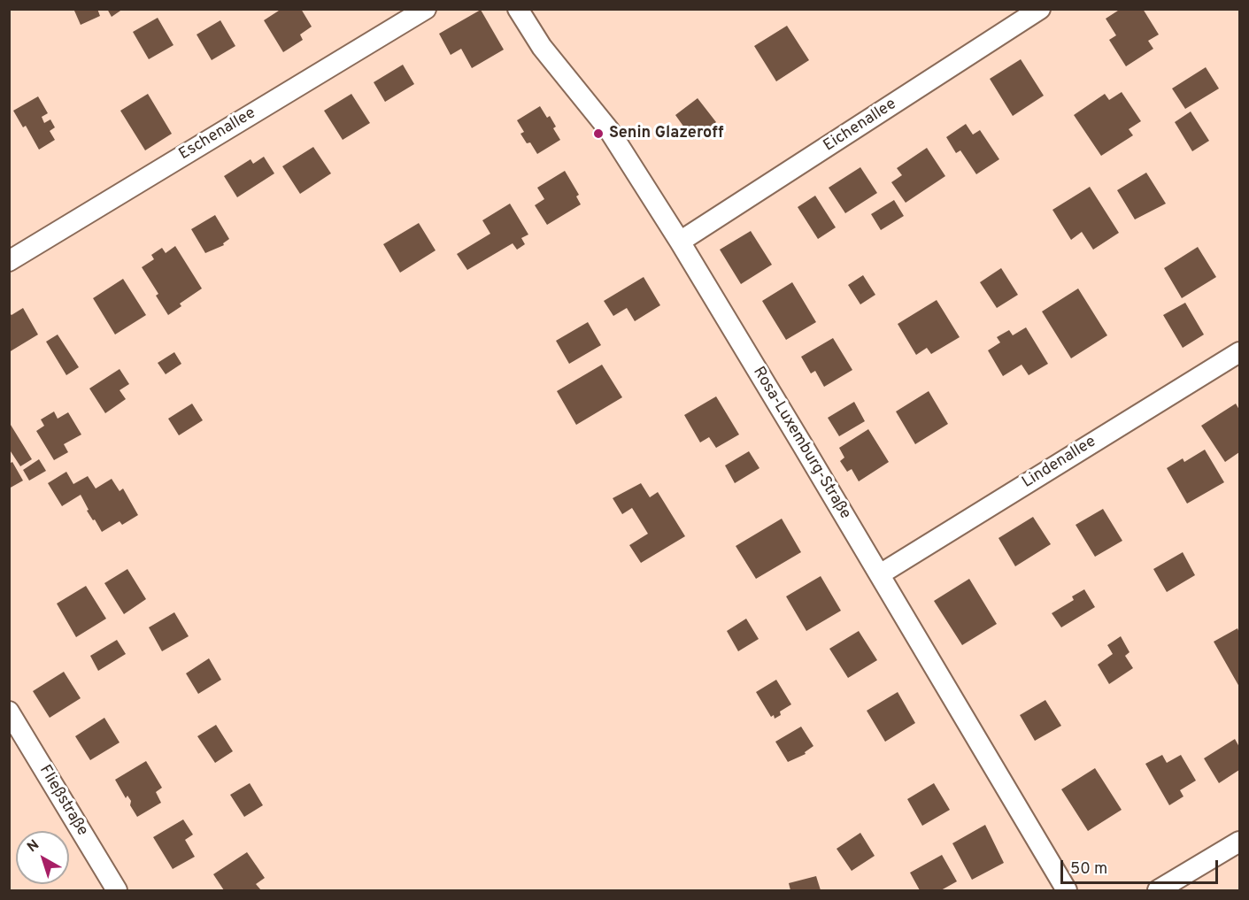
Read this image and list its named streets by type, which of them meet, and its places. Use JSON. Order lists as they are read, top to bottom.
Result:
{
  "streets": {
    "street": [
      "Eichenallee",
      "Eschenallee",
      "Rosa-Luxemburg-Straße",
      "Lindenallee",
      "Fließstraße"
    ]
  },
  "crossings": [
    ["Eichenallee", "Rosa-Luxemburg-Straße"],
    ["Rosa-Luxemburg-Straße", "Lindenallee"]
  ],
  "places": ["Senin Glazeroff"],
  "scale_bar": "50 m",
  "north": "top left"
}
